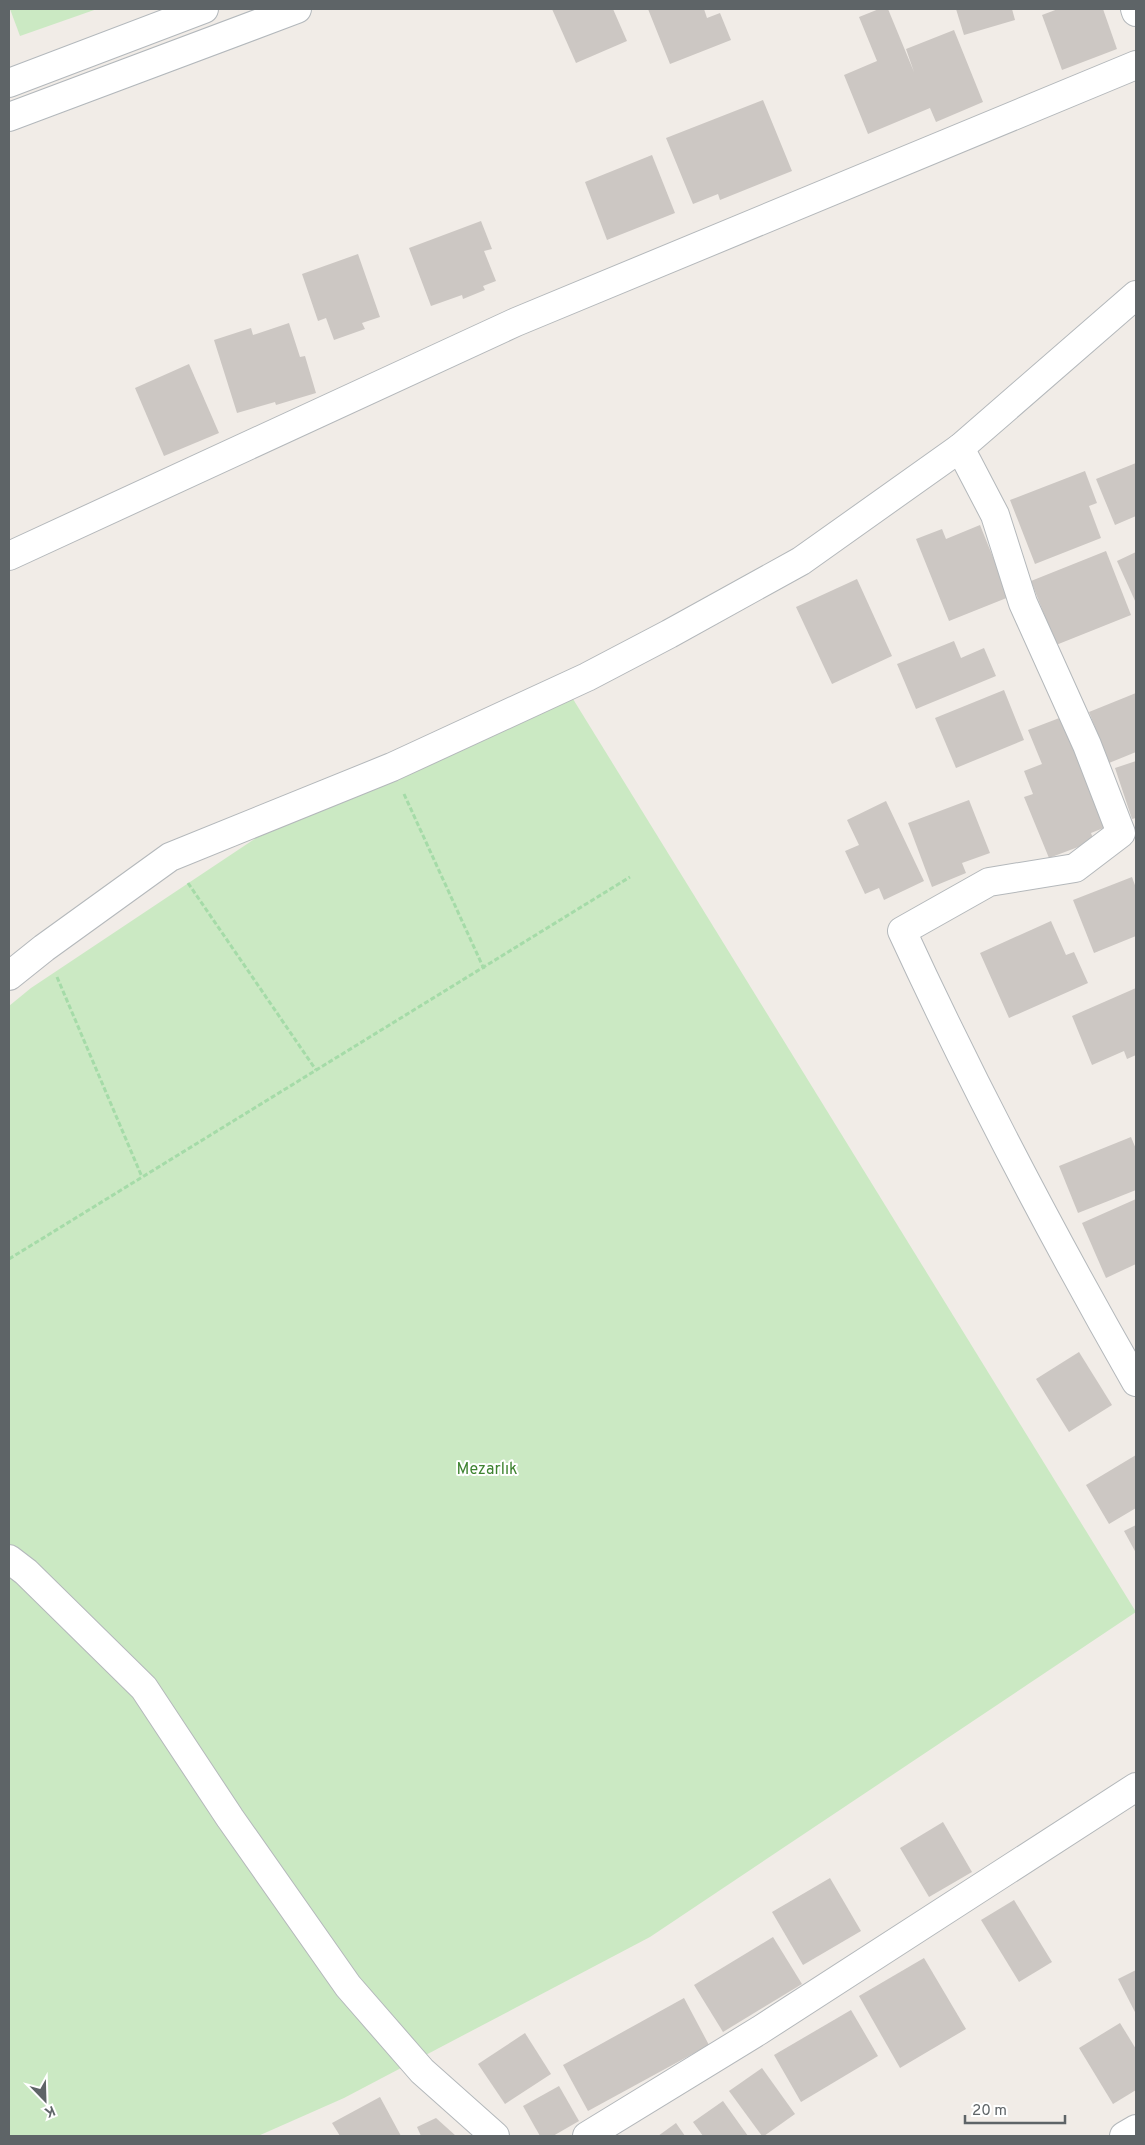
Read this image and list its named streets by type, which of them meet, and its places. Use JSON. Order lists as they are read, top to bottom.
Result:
{
  "parks": ["Mezarlık"],
  "scale_bar": "20 m",
  "north": "bottom right"
}
